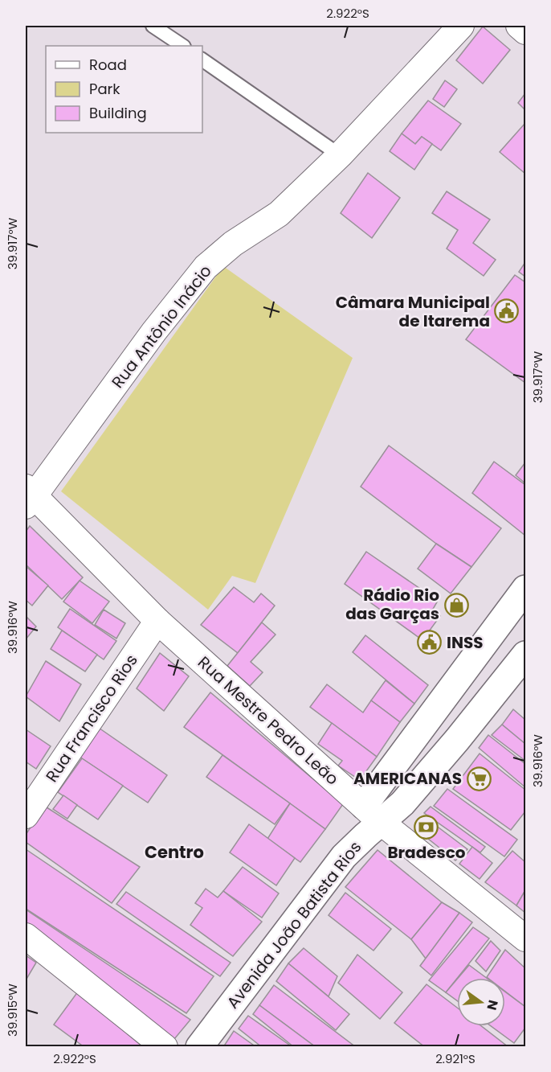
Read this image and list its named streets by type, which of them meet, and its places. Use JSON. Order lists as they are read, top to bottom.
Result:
{
  "streets": {
    "street": [
      "Rua Antônio Inácio",
      "Rua Francisco Rios",
      "Rua Mestre Pedro Leão",
      "Avenida João Batista Rios"
    ]
  },
  "crossings": [
    ["Rua Antônio Inácio", "Rua Mestre Pedro Leão"],
    ["Rua Francisco Rios", "Rua Mestre Pedro Leão"],
    ["Rua Mestre Pedro Leão", "Avenida João Batista Rios"]
  ],
  "districts": ["Centro"],
  "places": {
    "public building": ["Câmara Municipal de Itarema", "INSS"],
    "shop": ["Rádio Rio das Garças"],
    "supermarket": ["AMERICANAS"],
    "bank": ["Bradesco"]
  },
  "legend": ["Road", "Park", "Building"],
  "north": "right",
  "coordinates": [
    "2.922°S",
    "39.917°W",
    "39.916°W",
    "39.915°W",
    "2.921°S"
  ]
}
